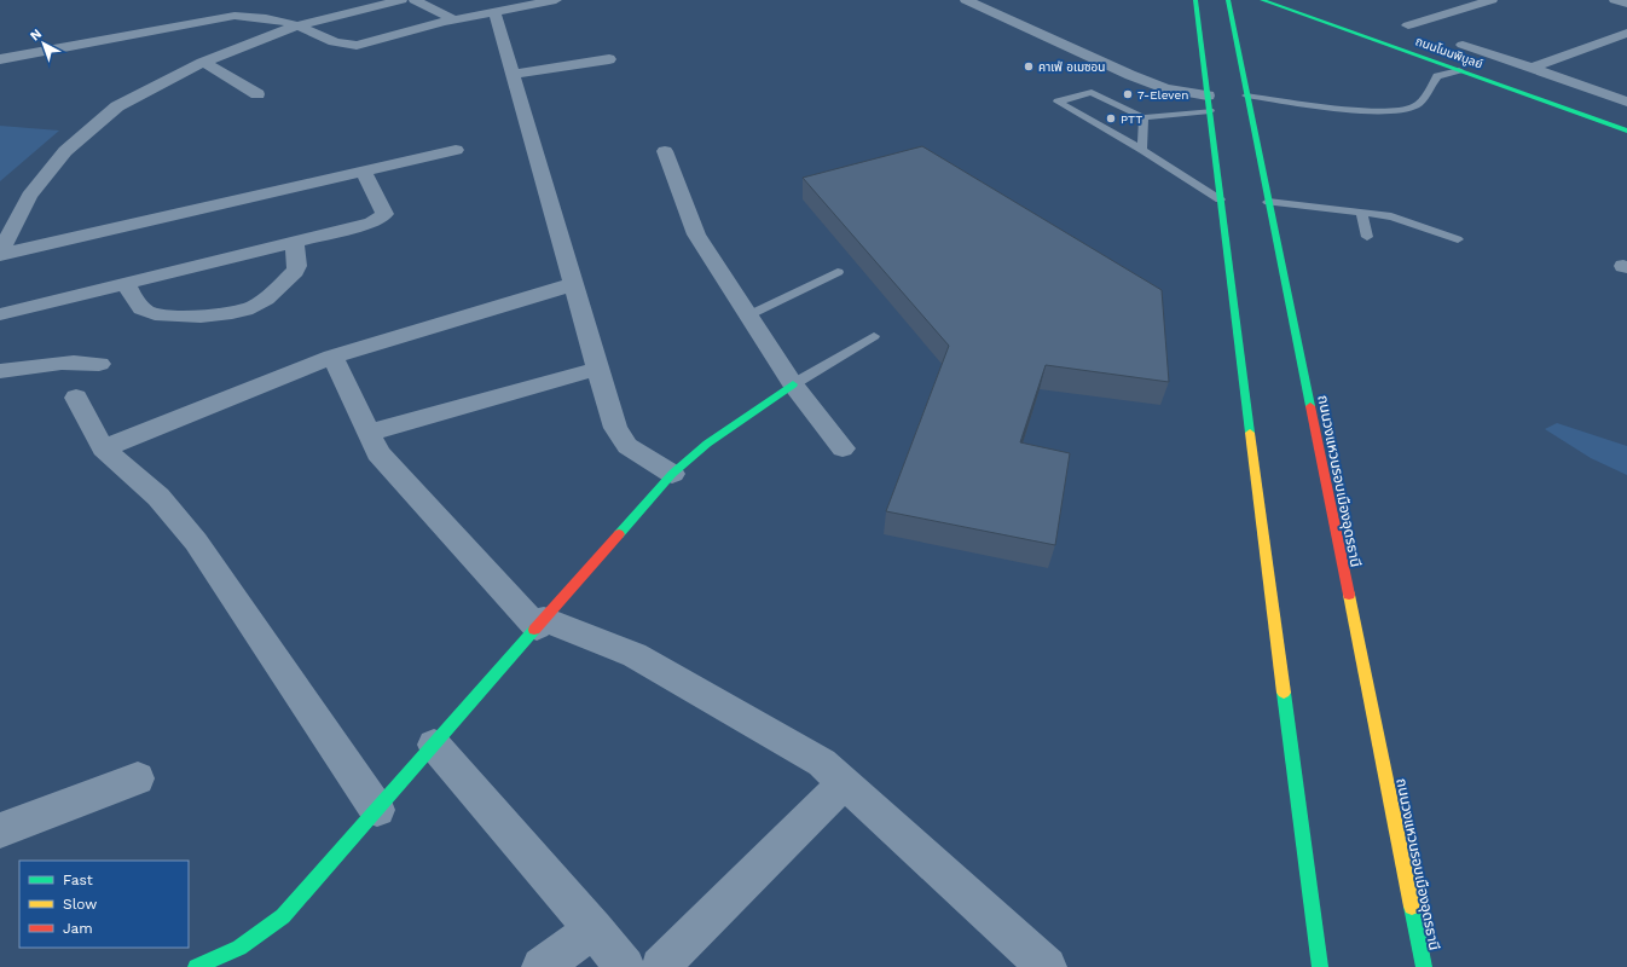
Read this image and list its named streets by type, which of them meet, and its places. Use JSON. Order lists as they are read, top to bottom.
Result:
{
  "streets": {
    "main road": ["ถนนโนนพิบูลย์", "ถนนวงแหวนรอบเมืองอุดรธานี"]
  },
  "places": ["คาเฟ่ อเมซอน", "7-Eleven", "PTT"],
  "legend": ["Fast", "Slow", "Jam"],
  "north": "top left"
}
